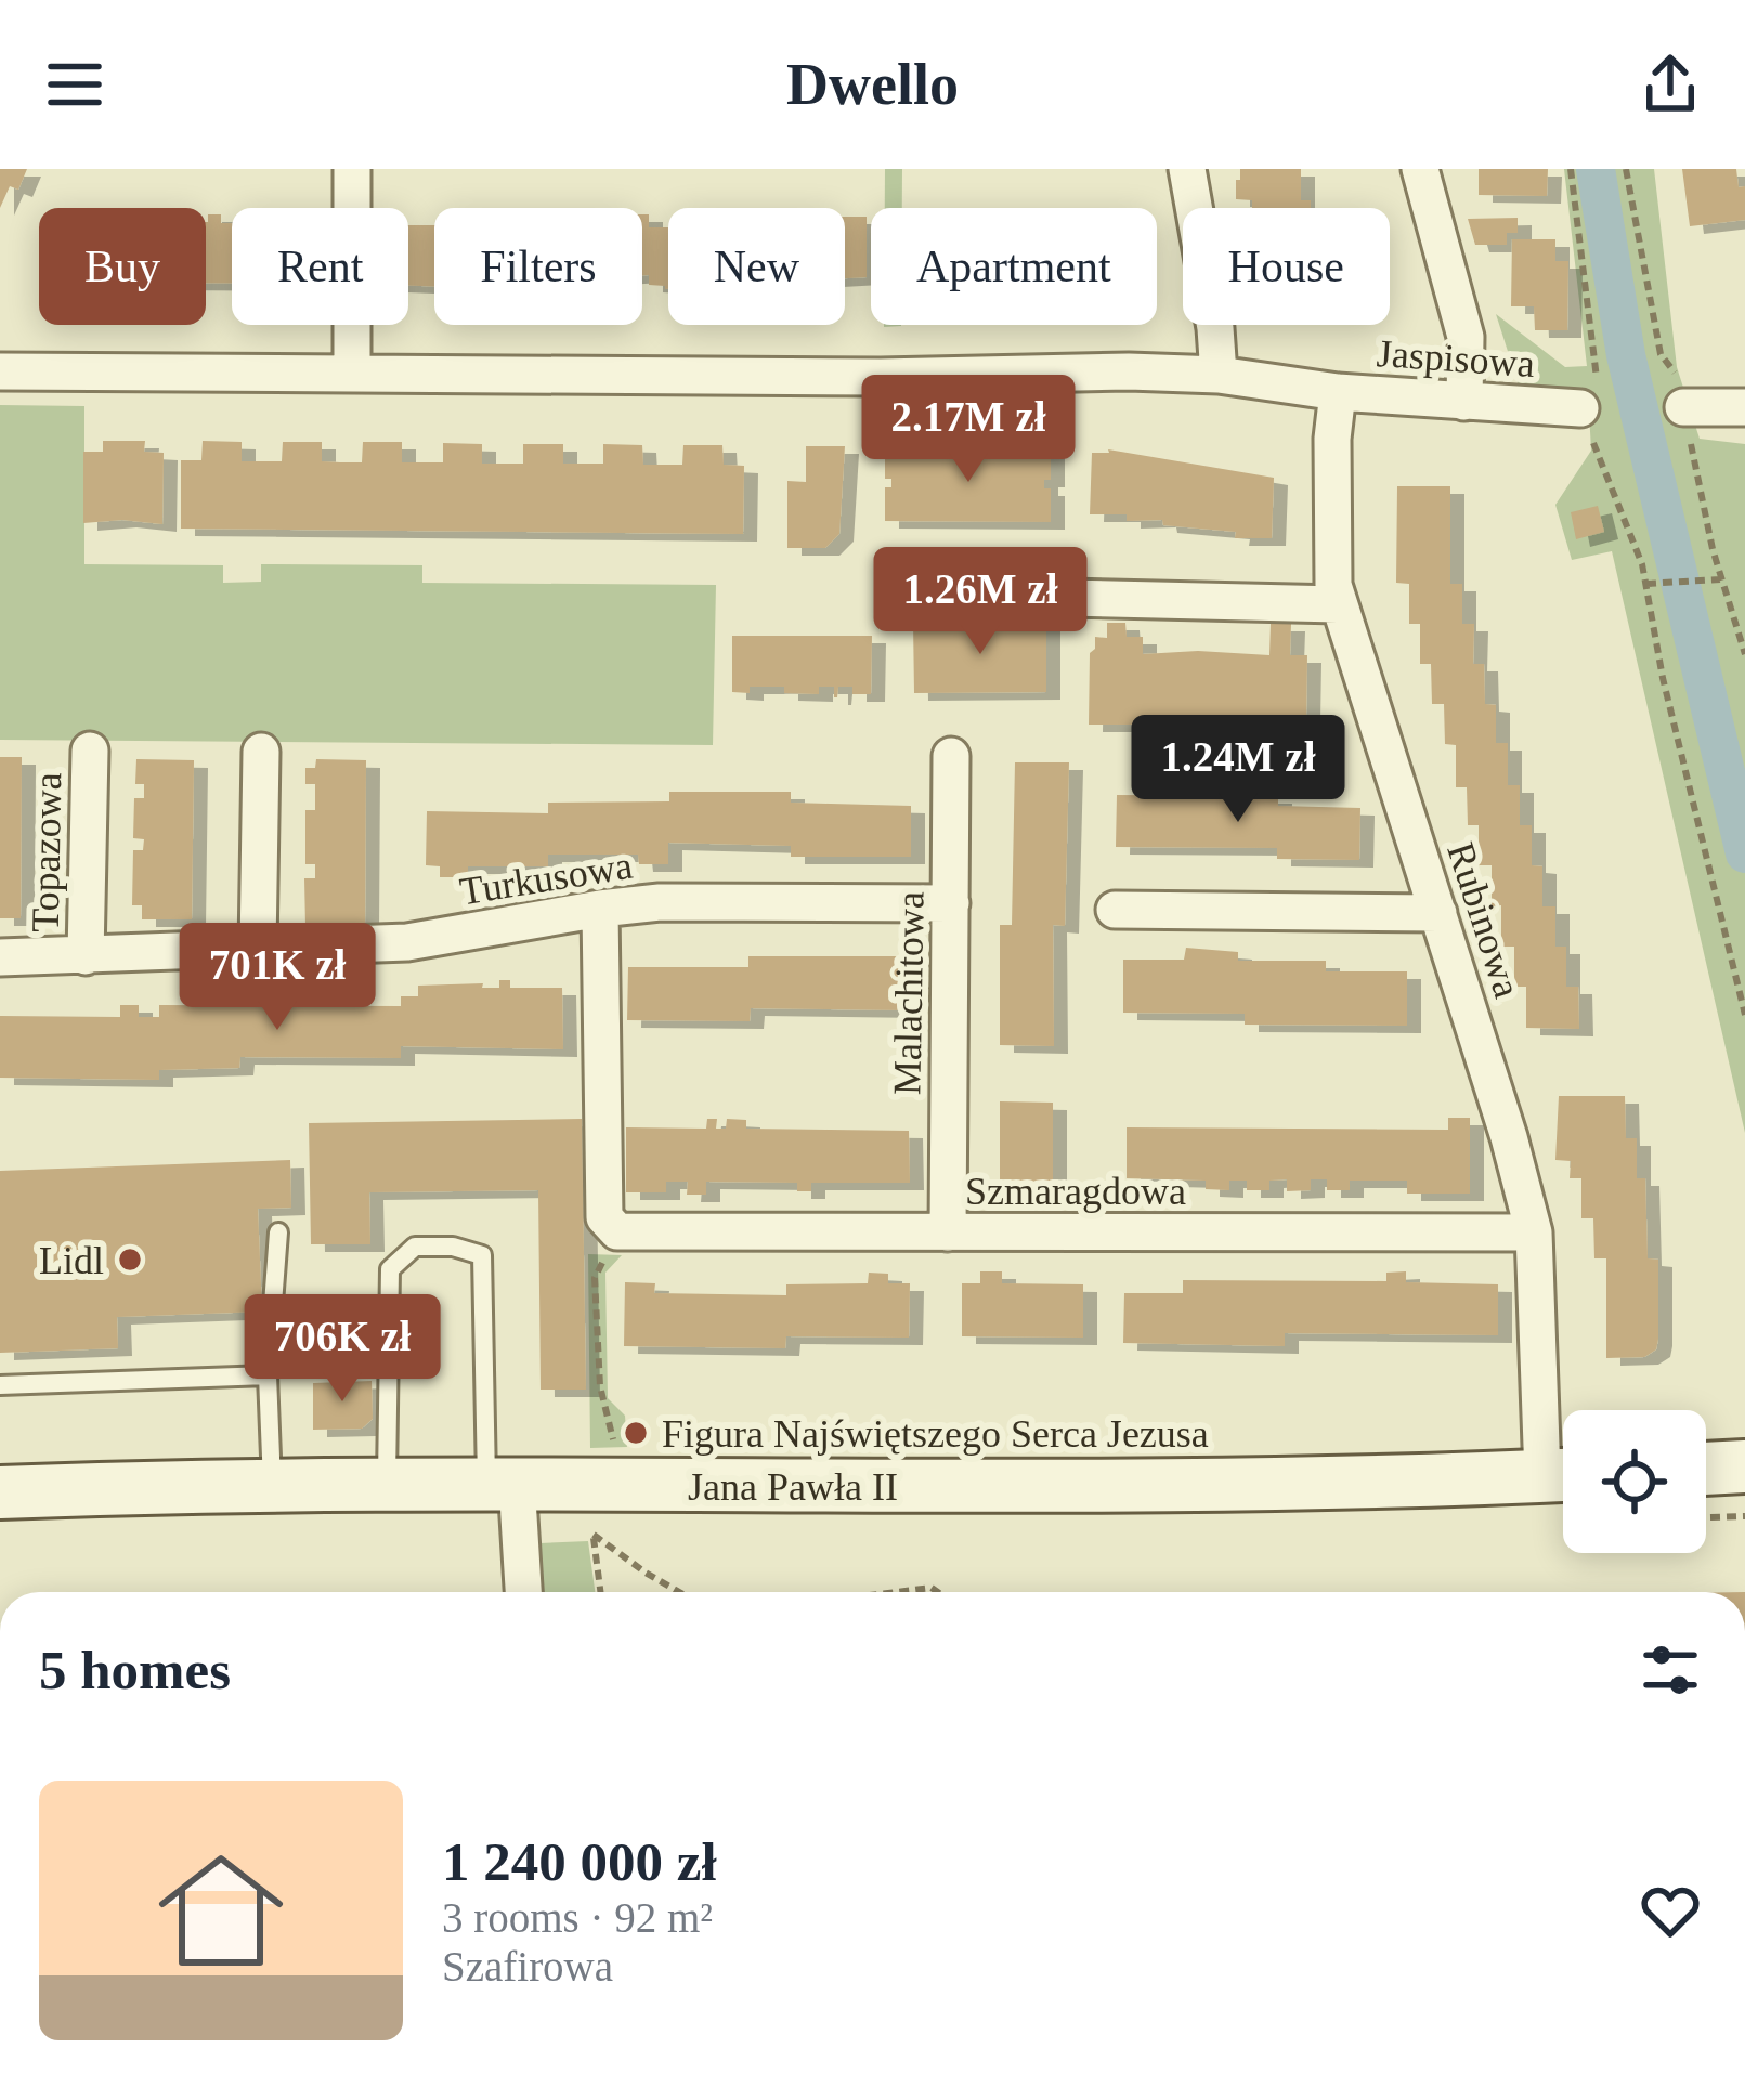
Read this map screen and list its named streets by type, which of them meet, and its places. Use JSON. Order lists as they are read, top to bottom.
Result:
{
  "streets": {
    "street": [
      "Jaspisowa",
      "Topazowa",
      "Turkusowa",
      "Rubinowa",
      "Malachitowa",
      "Szmaragdowa",
      "Jana Pawła II"
    ]
  },
  "crossings": [
    ["Jaspisowa", "Rubinowa"],
    ["Topazowa", "Turkusowa"],
    ["Turkusowa", "Malachitowa"],
    ["Rubinowa", "Szmaragdowa"],
    ["Malachitowa", "Szmaragdowa"]
  ],
  "places": ["Lidl", "Figura Najświętszego Serca Jezusa"],
  "page": {
    "header": "Dwello",
    "chip": [
      "Buy",
      "Rent",
      "Filters",
      "New",
      "Apartment",
      "House"
    ],
    "price": [
      "2.17M zł",
      "1.26M zł",
      "1.24M zł",
      "701K zł",
      "706K zł"
    ],
    "heading": "5 homes",
    "list": [
      {
        "name": "1 240 000 zł",
        "note": "3 rooms · 92 m² · Szafirowa"
      }
    ]
  }
}
